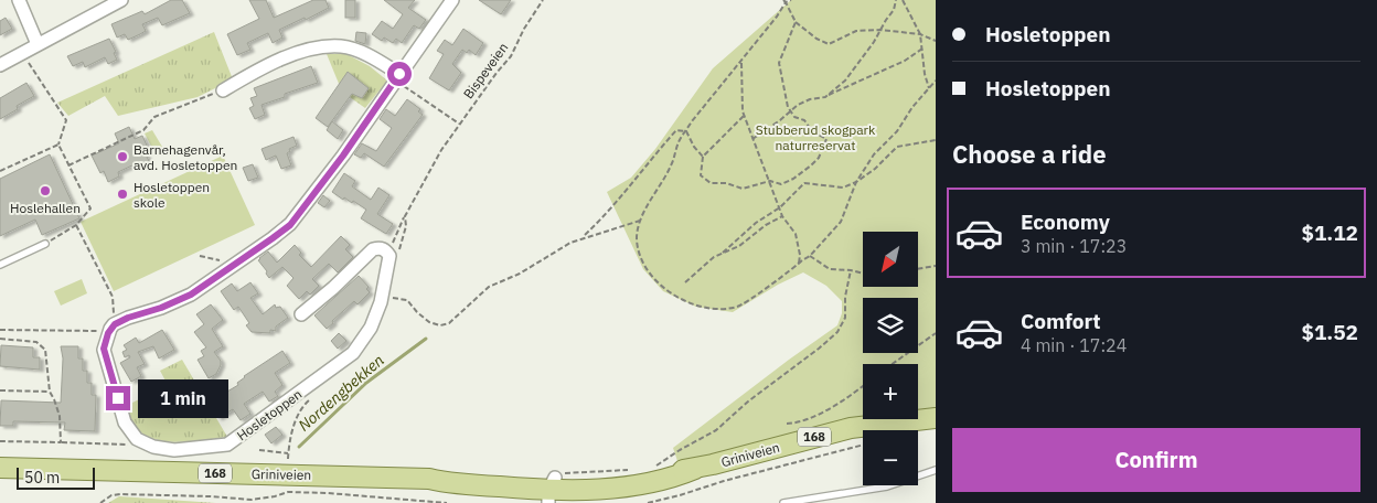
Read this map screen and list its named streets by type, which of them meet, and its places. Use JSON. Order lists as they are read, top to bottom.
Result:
{
  "streets": {
    "main road": ["168", "Griniveien"],
    "street": ["Hosletoppen"],
    "path": ["Bispeveien"]
  },
  "water": ["Nordengbekken"],
  "parks": ["Stubberud skogpark naturreservat"],
  "places": ["Barnehagenvår, avd. Hosletoppen", "Hoslehallen", "Hosletoppen skole"],
  "scale_bar": "50 m",
  "north": "bottom left",
  "page": {
    "banner": ["Hosletoppen", "Hosletoppen"],
    "heading": "Choose a ride",
    "list": [
      {
        "name": "Economy",
        "note": "3 min · 17:23",
        "value": "$1.12"
      },
      {
        "name": "Comfort",
        "note": "4 min · 17:24",
        "value": "$1.52"
      }
    ],
    "map_buttons": ["+", "−"],
    "bubble": "1 min",
    "buttons": "Confirm",
    "scale": "50 m"
  }
}
